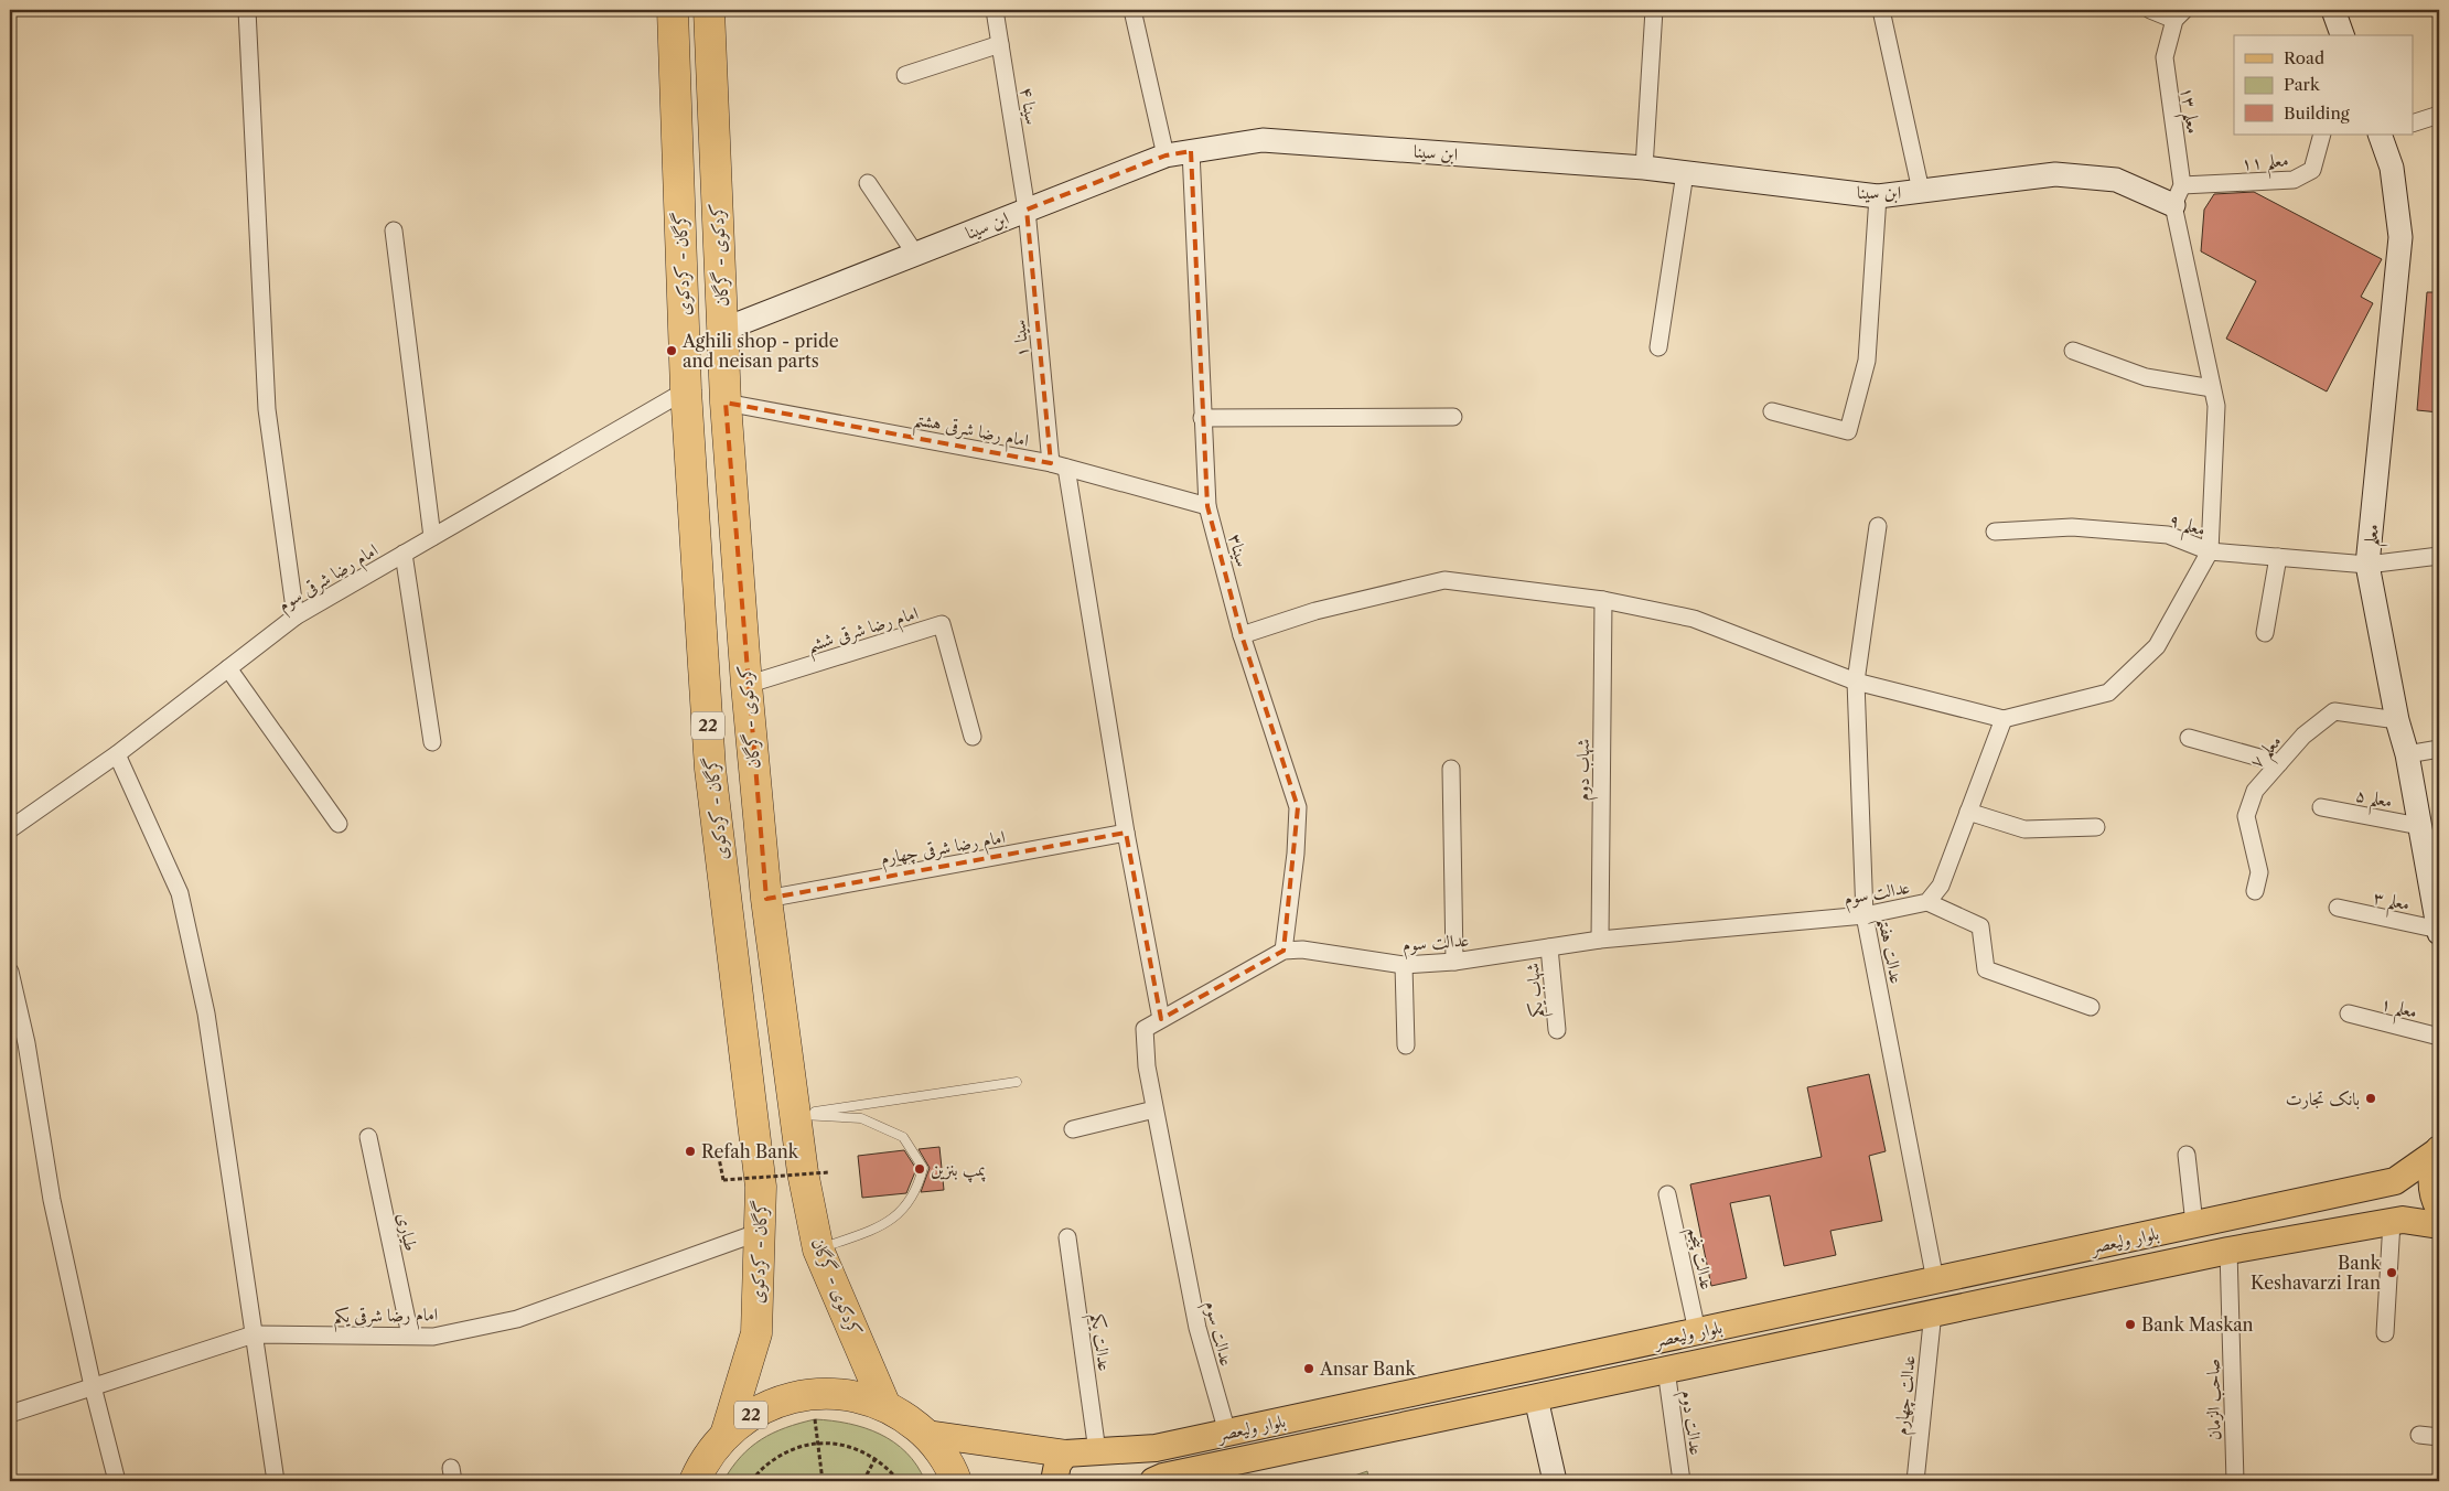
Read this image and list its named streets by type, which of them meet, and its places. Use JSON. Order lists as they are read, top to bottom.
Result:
{
  "streets": {
    "highway": ["کردکوی - گرگان", "گرگان - کردکوی", "22"],
    "main road": ["بلوار ولیعصر"],
    "street": [
      "سینا ۴",
      "معلم ۱۳",
      "ابن سینا",
      "معلم ۱۱",
      "سینا ۱",
      "امام رضا شرقی هشتم",
      "معلم ۹",
      "معلم",
      "سینا۳",
      "امام رضا شرقی سوم",
      "امام رضا شرقی ششم",
      "معلم ۷",
      "شهاب دوم",
      "معلم ۵",
      "امام رضا شرقی چهارم",
      "عدالت سوم",
      "معلم ۳",
      "عدالت هفتم",
      "شهاب یکم",
      "معلم ۱",
      "طیاری",
      "عدالت پنجم",
      "امام رضا شرقی یکم",
      "عدالت یکم",
      "عدالت چهارم",
      "صاحب الزمان",
      "عدالت دوم"
    ]
  },
  "crossings": [
    ["سینا ۴", "ابن سینا"],
    ["سینا ۴", "سینا ۱"],
    ["معلم ۱۳", "ابن سینا"],
    ["معلم ۱۳", "معلم ۱۱"],
    ["معلم ۱۳", "معلم ۹"],
    ["ابن سینا", "معلم ۱۱"],
    ["ابن سینا", "کردکوی - گرگان"],
    ["ابن سینا", "سینا ۱"],
    ["ابن سینا", "سینا۳"],
    ["کردکوی - گرگان", "امام رضا شرقی هشتم"],
    ["کردکوی - گرگان", "امام رضا شرقی ششم"],
    ["کردکوی - گرگان", "22"],
    ["کردکوی - گرگان", "امام رضا شرقی چهارم"],
    ["گرگان - کردکوی", "امام رضا شرقی سوم"],
    ["گرگان - کردکوی", "22"],
    ["گرگان - کردکوی", "امام رضا شرقی یکم"],
    ["سینا ۱", "امام رضا شرقی هشتم"],
    ["سینا ۱", "امام رضا شرقی چهارم"],
    ["سینا ۱", "عدالت سوم"],
    ["امام رضا شرقی هشتم", "سینا۳"],
    ["معلم ۹", "معلم"],
    ["معلم", "معلم ۷"],
    ["معلم", "معلم ۵"],
    ["معلم", "معلم ۳"],
    ["سینا۳", "عدالت سوم"],
    ["22", "بلوار ولیعصر"],
    ["شهاب دوم", "عدالت سوم"],
    ["عدالت سوم", "عدالت هفتم"],
    ["عدالت سوم", "شهاب یکم"],
    ["عدالت سوم", "بلوار ولیعصر"],
    ["عدالت هفتم", "بلوار ولیعصر"],
    ["طیاری", "امام رضا شرقی یکم"],
    ["بلوار ولیعصر", "عدالت پنجم"],
    ["بلوار ولیعصر", "عدالت یکم"],
    ["بلوار ولیعصر", "عدالت چهارم"],
    ["بلوار ولیعصر", "صاحب الزمان"],
    ["بلوار ولیعصر", "عدالت دوم"]
  ],
  "places": [
    "Aghili shop - pride and neisan parts",
    "بانک تجارت",
    "Refah Bank",
    "پمپ بنزین",
    "Bank Keshavarzi Iran",
    "Bank Maskan",
    "Ansar Bank"
  ],
  "legend": ["Road", "Park", "Building"]
}
